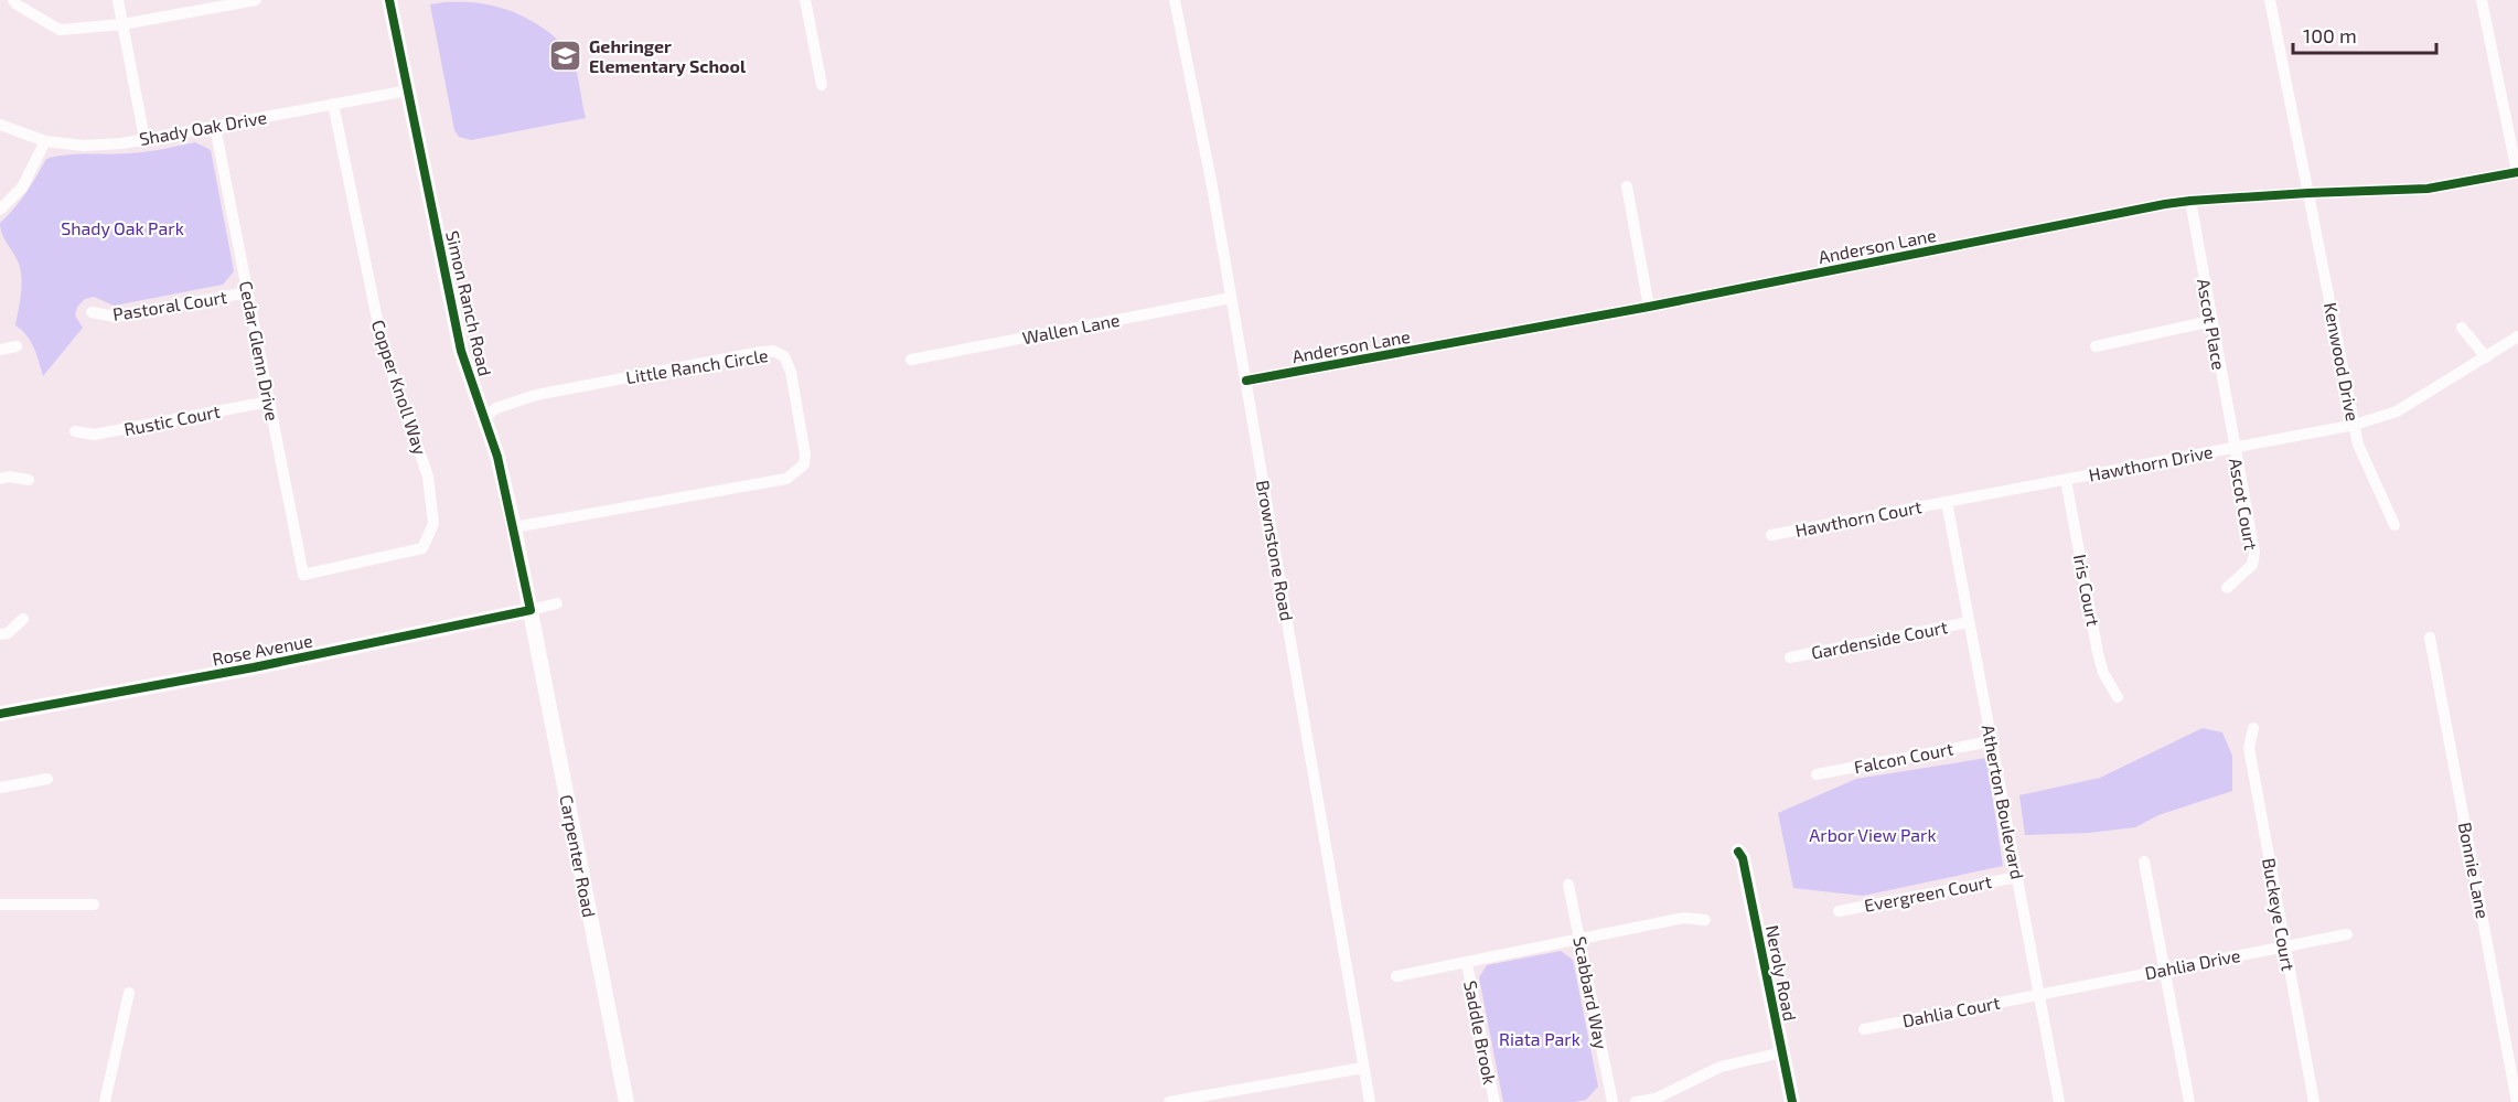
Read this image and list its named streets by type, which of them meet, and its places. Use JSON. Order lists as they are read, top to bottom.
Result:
{
  "streets": {
    "street": [
      "Shady Oak Drive",
      "Anderson Lane",
      "Simon Ranch Road",
      "Pastoral Court",
      "Ascot Place",
      "Wallen Lane",
      "Cedar Glenn Drive",
      "Kenwood Drive",
      "Little Ranch Circle",
      "Copper Knoll Way",
      "Rustic Court",
      "Hawthorn Drive",
      "Ascot Court",
      "Hawthorn Court",
      "Brownstone Road",
      "Iris Court",
      "Gardenside Court",
      "Rose Avenue",
      "Falcon Court",
      "Atherton Boulevard",
      "Carpenter Road",
      "Bonnie Lane",
      "Evergreen Court",
      "Buckeye Court",
      "Dahlia Drive",
      "Neroly Road",
      "Scabbard Way",
      "Dahlia Court",
      "Saddle Brook"
    ]
  },
  "crossings": [
    ["Shady Oak Drive", "Simon Ranch Road"],
    ["Shady Oak Drive", "Cedar Glenn Drive"],
    ["Shady Oak Drive", "Copper Knoll Way"],
    ["Anderson Lane", "Ascot Place"],
    ["Anderson Lane", "Kenwood Drive"],
    ["Anderson Lane", "Brownstone Road"],
    ["Simon Ranch Road", "Little Ranch Circle"],
    ["Simon Ranch Road", "Rose Avenue"],
    ["Simon Ranch Road", "Carpenter Road"],
    ["Pastoral Court", "Cedar Glenn Drive"],
    ["Ascot Place", "Hawthorn Drive"],
    ["Ascot Place", "Ascot Court"],
    ["Wallen Lane", "Brownstone Road"],
    ["Cedar Glenn Drive", "Copper Knoll Way"],
    ["Cedar Glenn Drive", "Rustic Court"],
    ["Kenwood Drive", "Hawthorn Drive"],
    ["Hawthorn Drive", "Ascot Court"],
    ["Hawthorn Drive", "Hawthorn Court"],
    ["Hawthorn Drive", "Iris Court"],
    ["Hawthorn Drive", "Atherton Boulevard"],
    ["Hawthorn Court", "Atherton Boulevard"],
    ["Gardenside Court", "Atherton Boulevard"],
    ["Rose Avenue", "Carpenter Road"],
    ["Falcon Court", "Atherton Boulevard"],
    ["Atherton Boulevard", "Evergreen Court"],
    ["Atherton Boulevard", "Dahlia Drive"],
    ["Atherton Boulevard", "Dahlia Court"],
    ["Buckeye Court", "Dahlia Drive"],
    ["Dahlia Drive", "Dahlia Court"]
  ],
  "parks": ["Shady Oak Park", "Arbor View Park", "Riata Park"],
  "places": {
    "school or university": ["Gehringer Elementary School"]
  },
  "scale_bar": "100 m"
}
